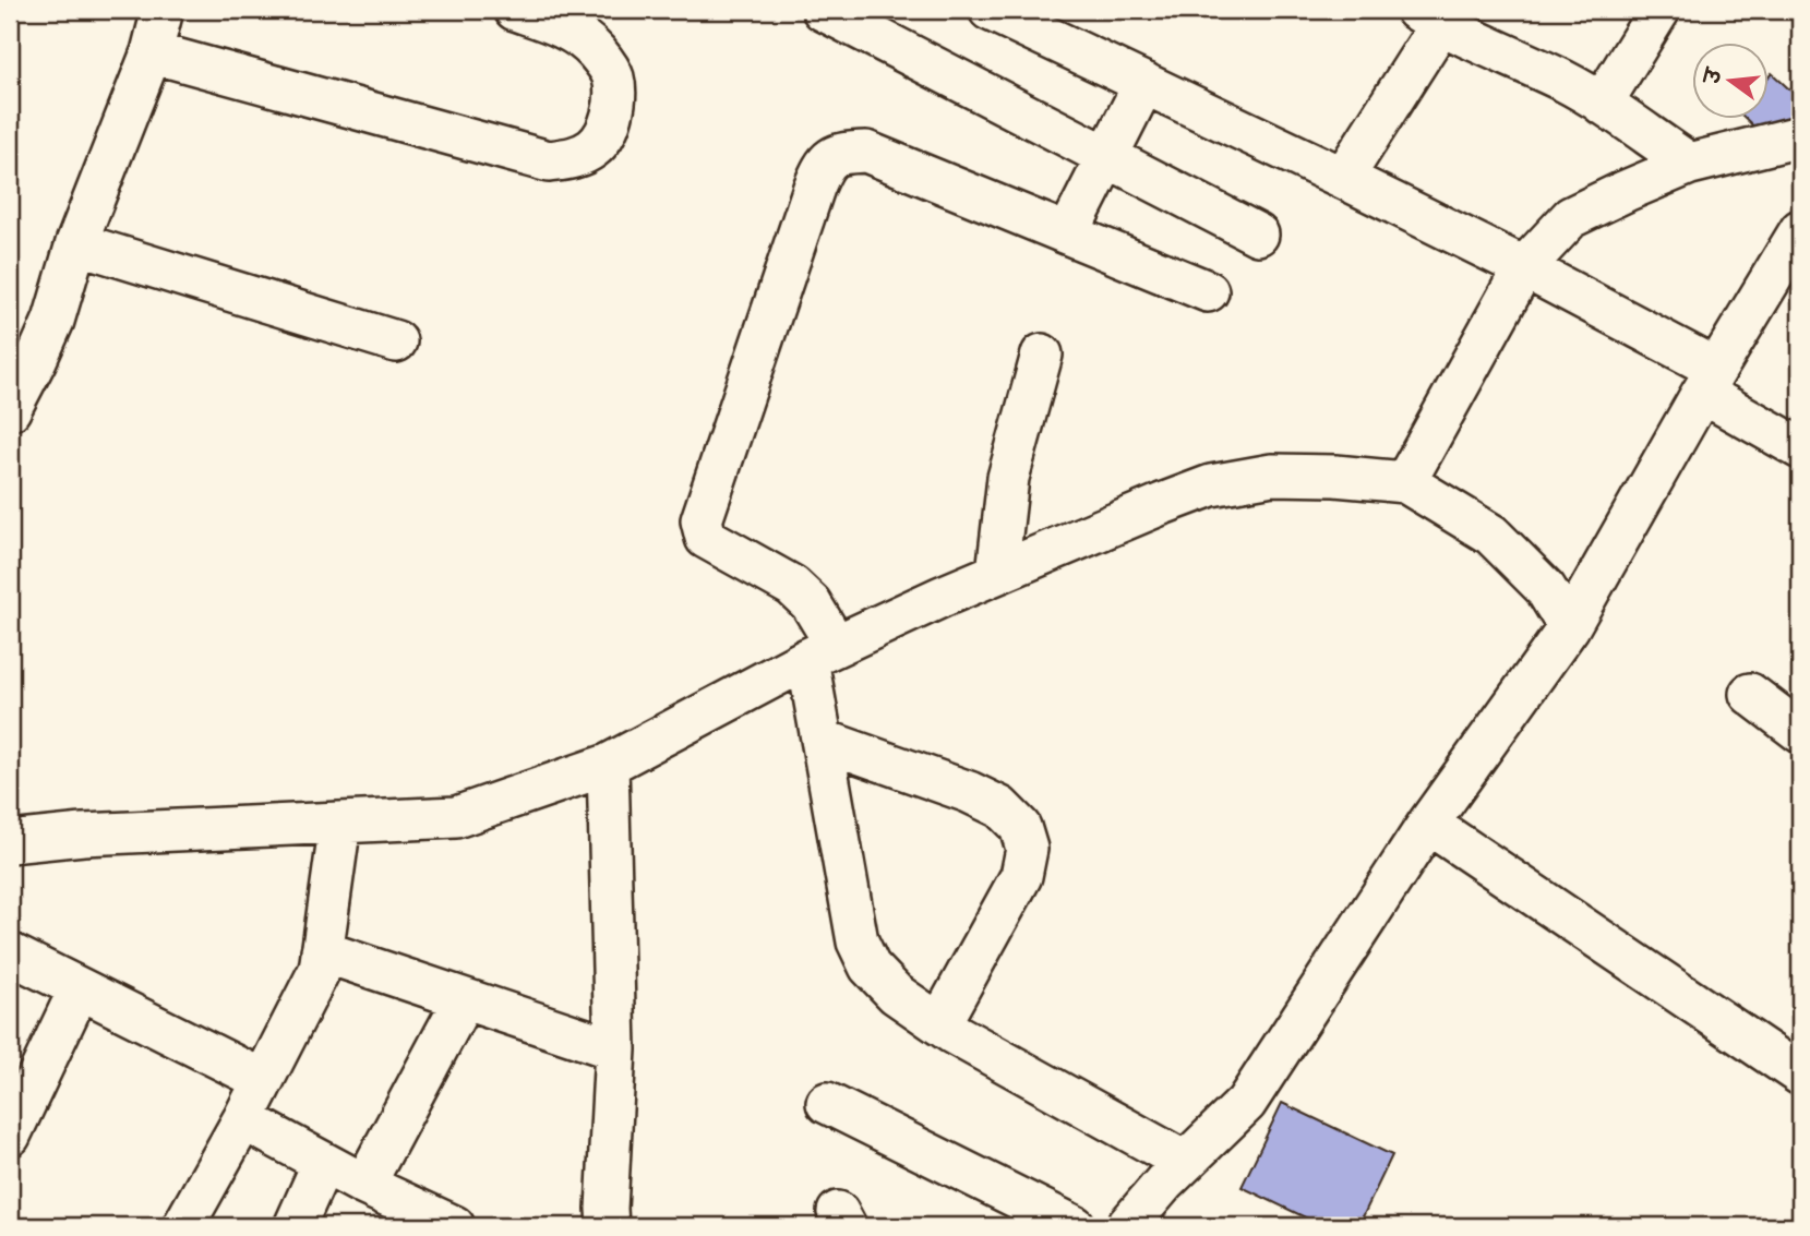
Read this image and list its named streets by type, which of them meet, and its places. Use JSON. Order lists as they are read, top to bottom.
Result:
{
  "north": "left"
}
